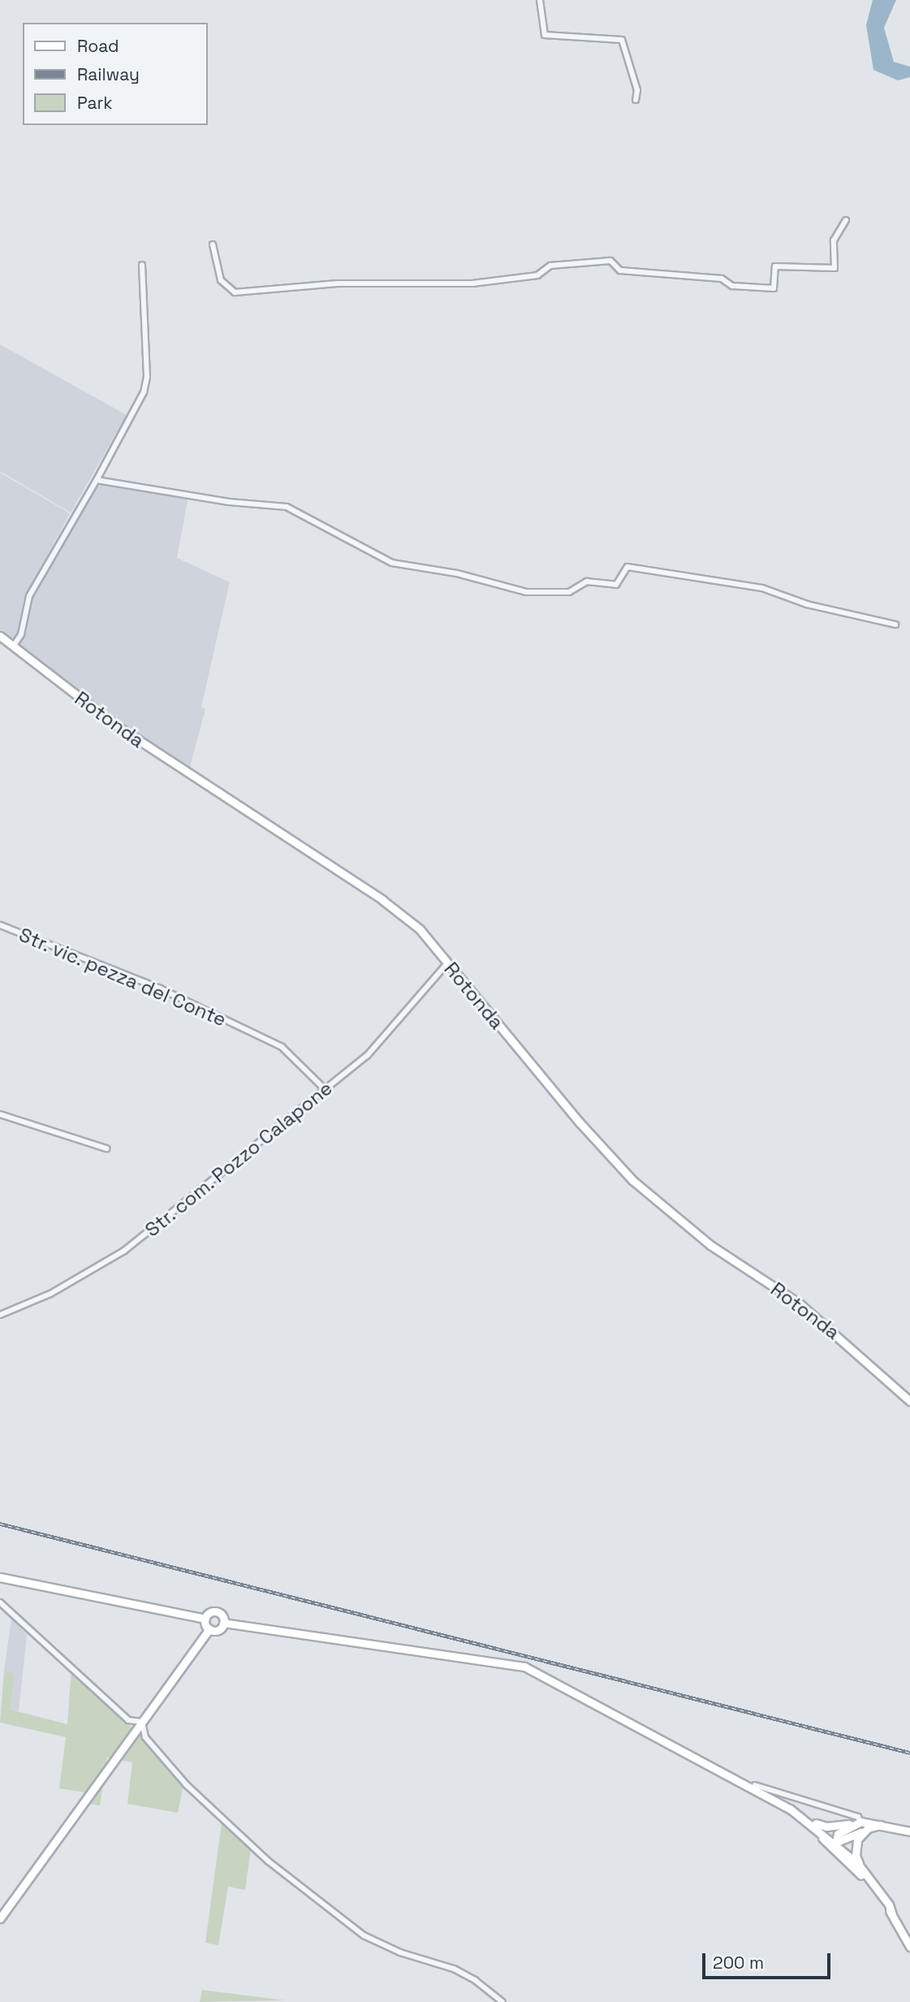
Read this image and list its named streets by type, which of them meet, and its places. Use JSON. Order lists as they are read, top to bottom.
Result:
{
  "streets": {
    "main road": ["Rotonda"],
    "street": ["Str. vic. pezza del Conte", "Str. com. Pozzo Calapone"]
  },
  "crossings": [
    ["Rotonda", "Str. com. Pozzo Calapone"],
    ["Str. vic. pezza del Conte", "Str. com. Pozzo Calapone"]
  ],
  "legend": ["Road", "Railway", "Park"],
  "scale_bar": "200 m"
}
